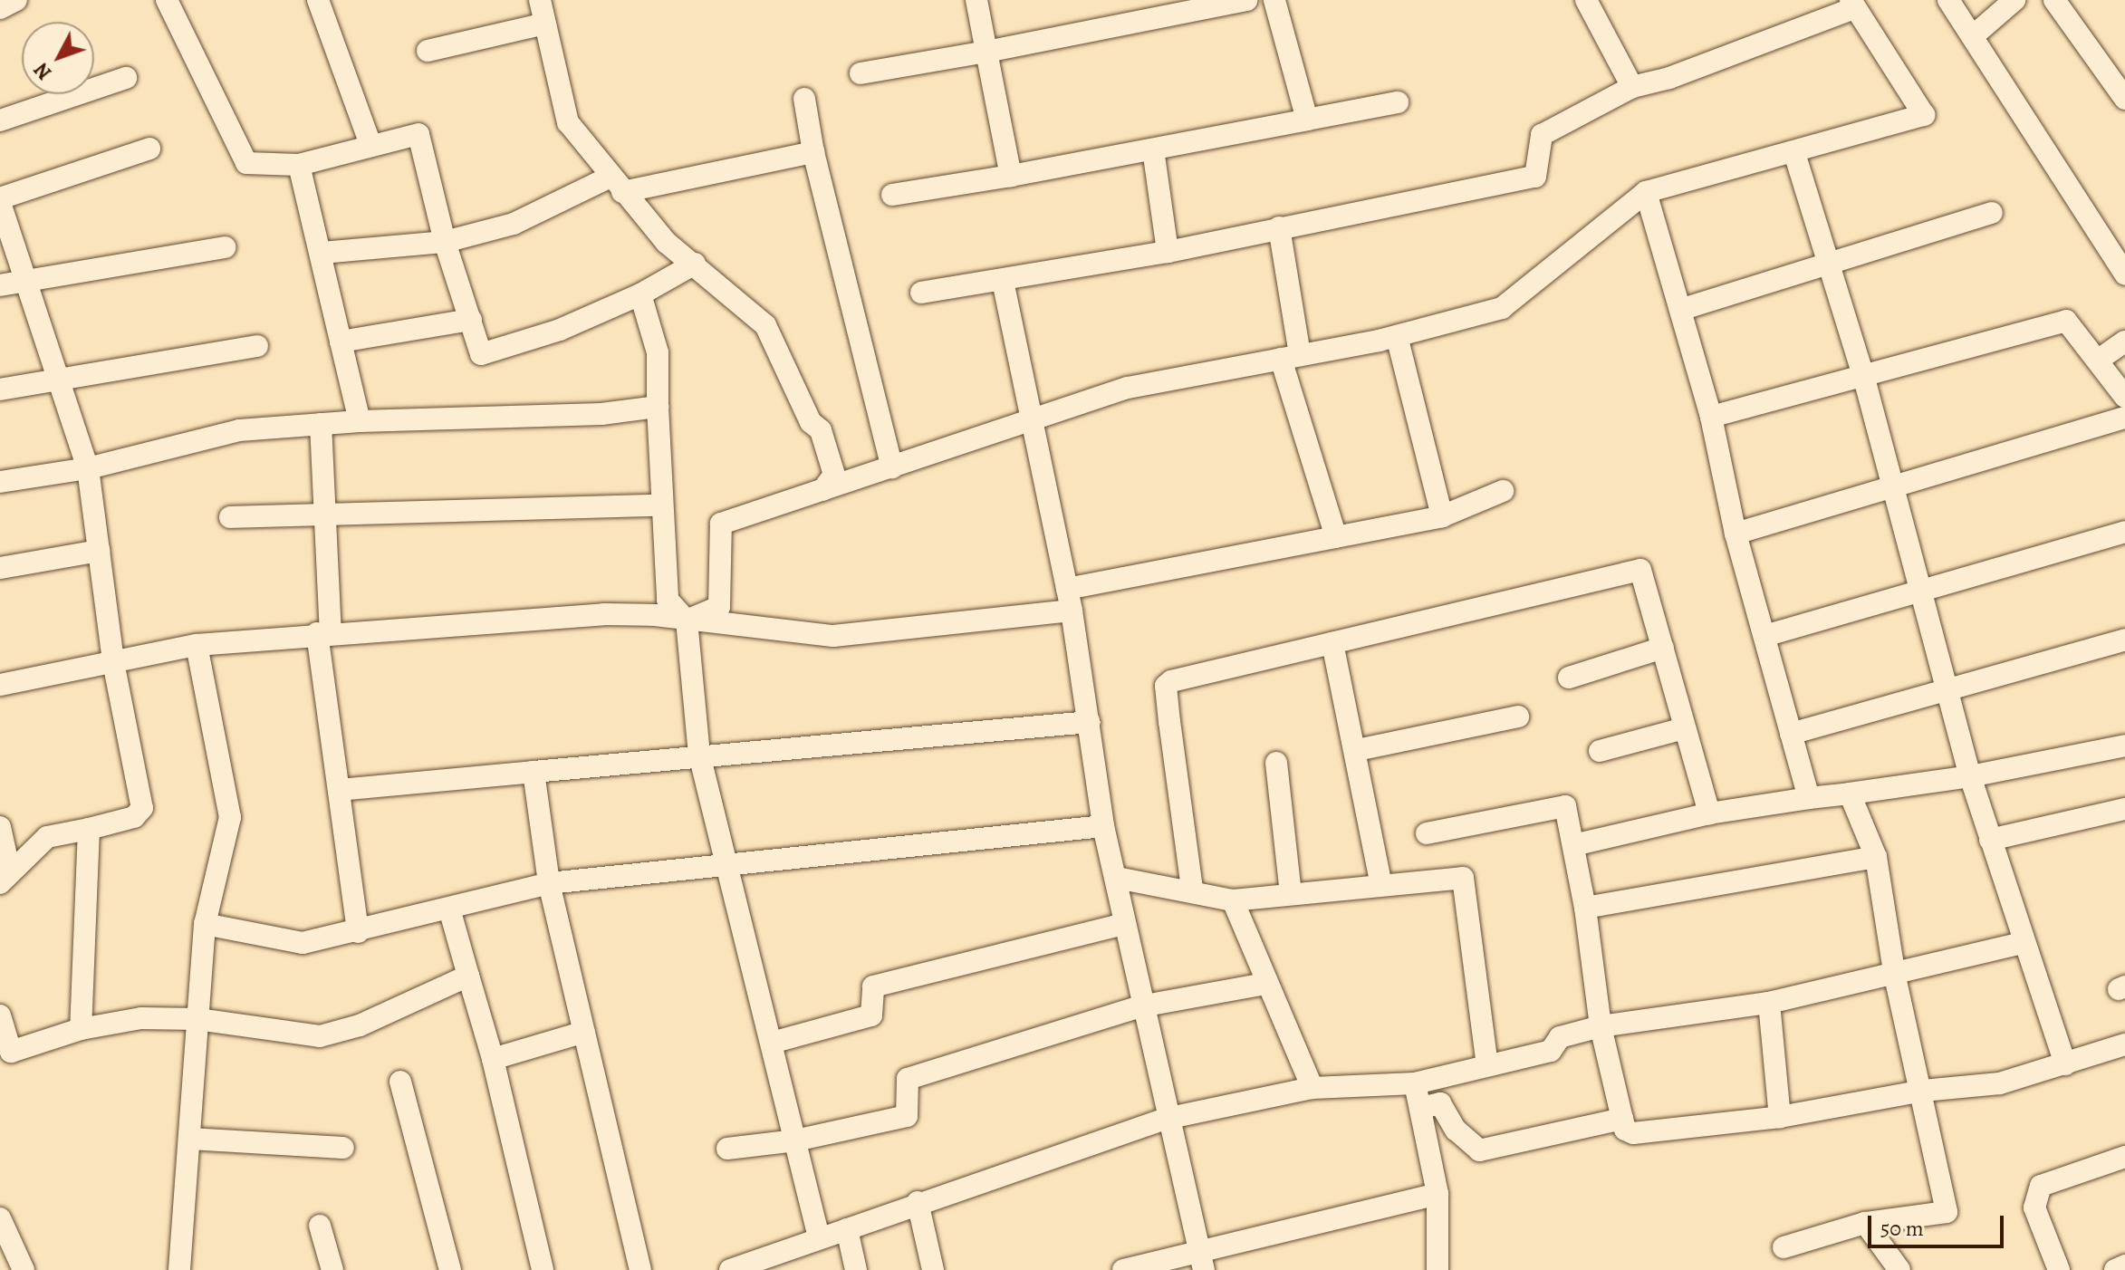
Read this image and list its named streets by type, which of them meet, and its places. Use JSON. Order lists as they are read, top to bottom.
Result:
{
  "scale_bar": "50 m",
  "north": "bottom left"
}
